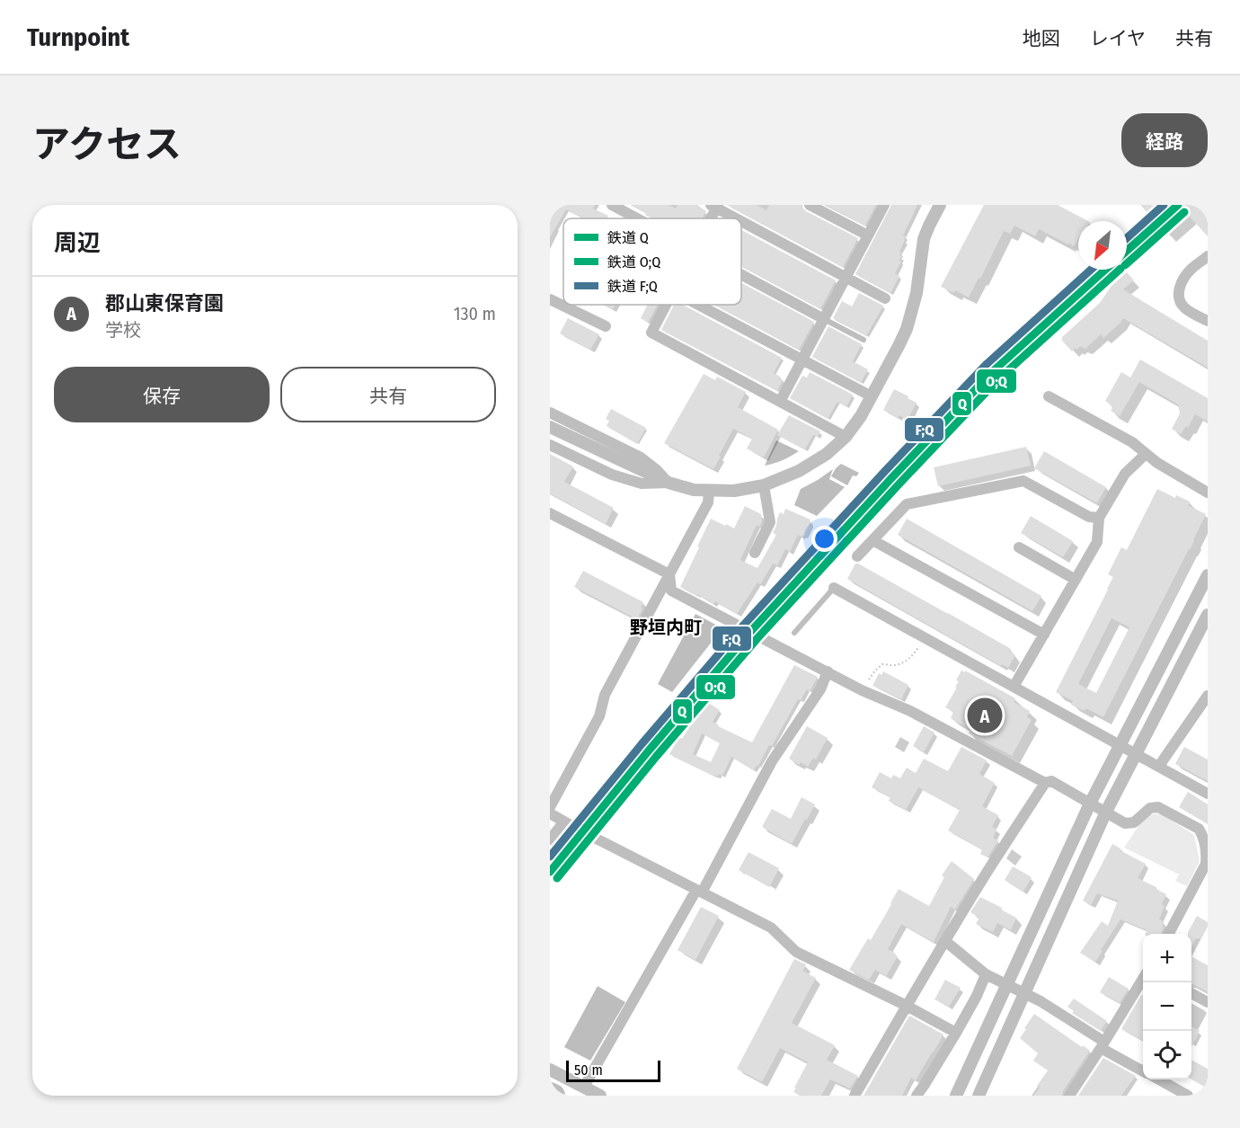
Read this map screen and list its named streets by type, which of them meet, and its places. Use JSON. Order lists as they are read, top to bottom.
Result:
{
  "districts": ["野垣内町"],
  "lines": ["rail line Q", "rail line F;Q", "rail line O;Q"],
  "legend": ["鉄道 Q", "鉄道 O;Q", "鉄道 F;Q"],
  "scale_bar": "50 m",
  "north": "bottom left",
  "page": {
    "header": "Turnpoint",
    "nav": ["地図", "レイヤ", "共有"],
    "title": "アクセス",
    "buttons": [
      "経路",
      ["保存", "共有"]
    ],
    "heading": "周辺",
    "list": [
      {
        "mark": "A",
        "name": "郡山東保育園",
        "note": "学校",
        "value": "130 m"
      }
    ],
    "pins": "A",
    "map_buttons": ["+", "−"],
    "scale": "50 m"
  }
}
